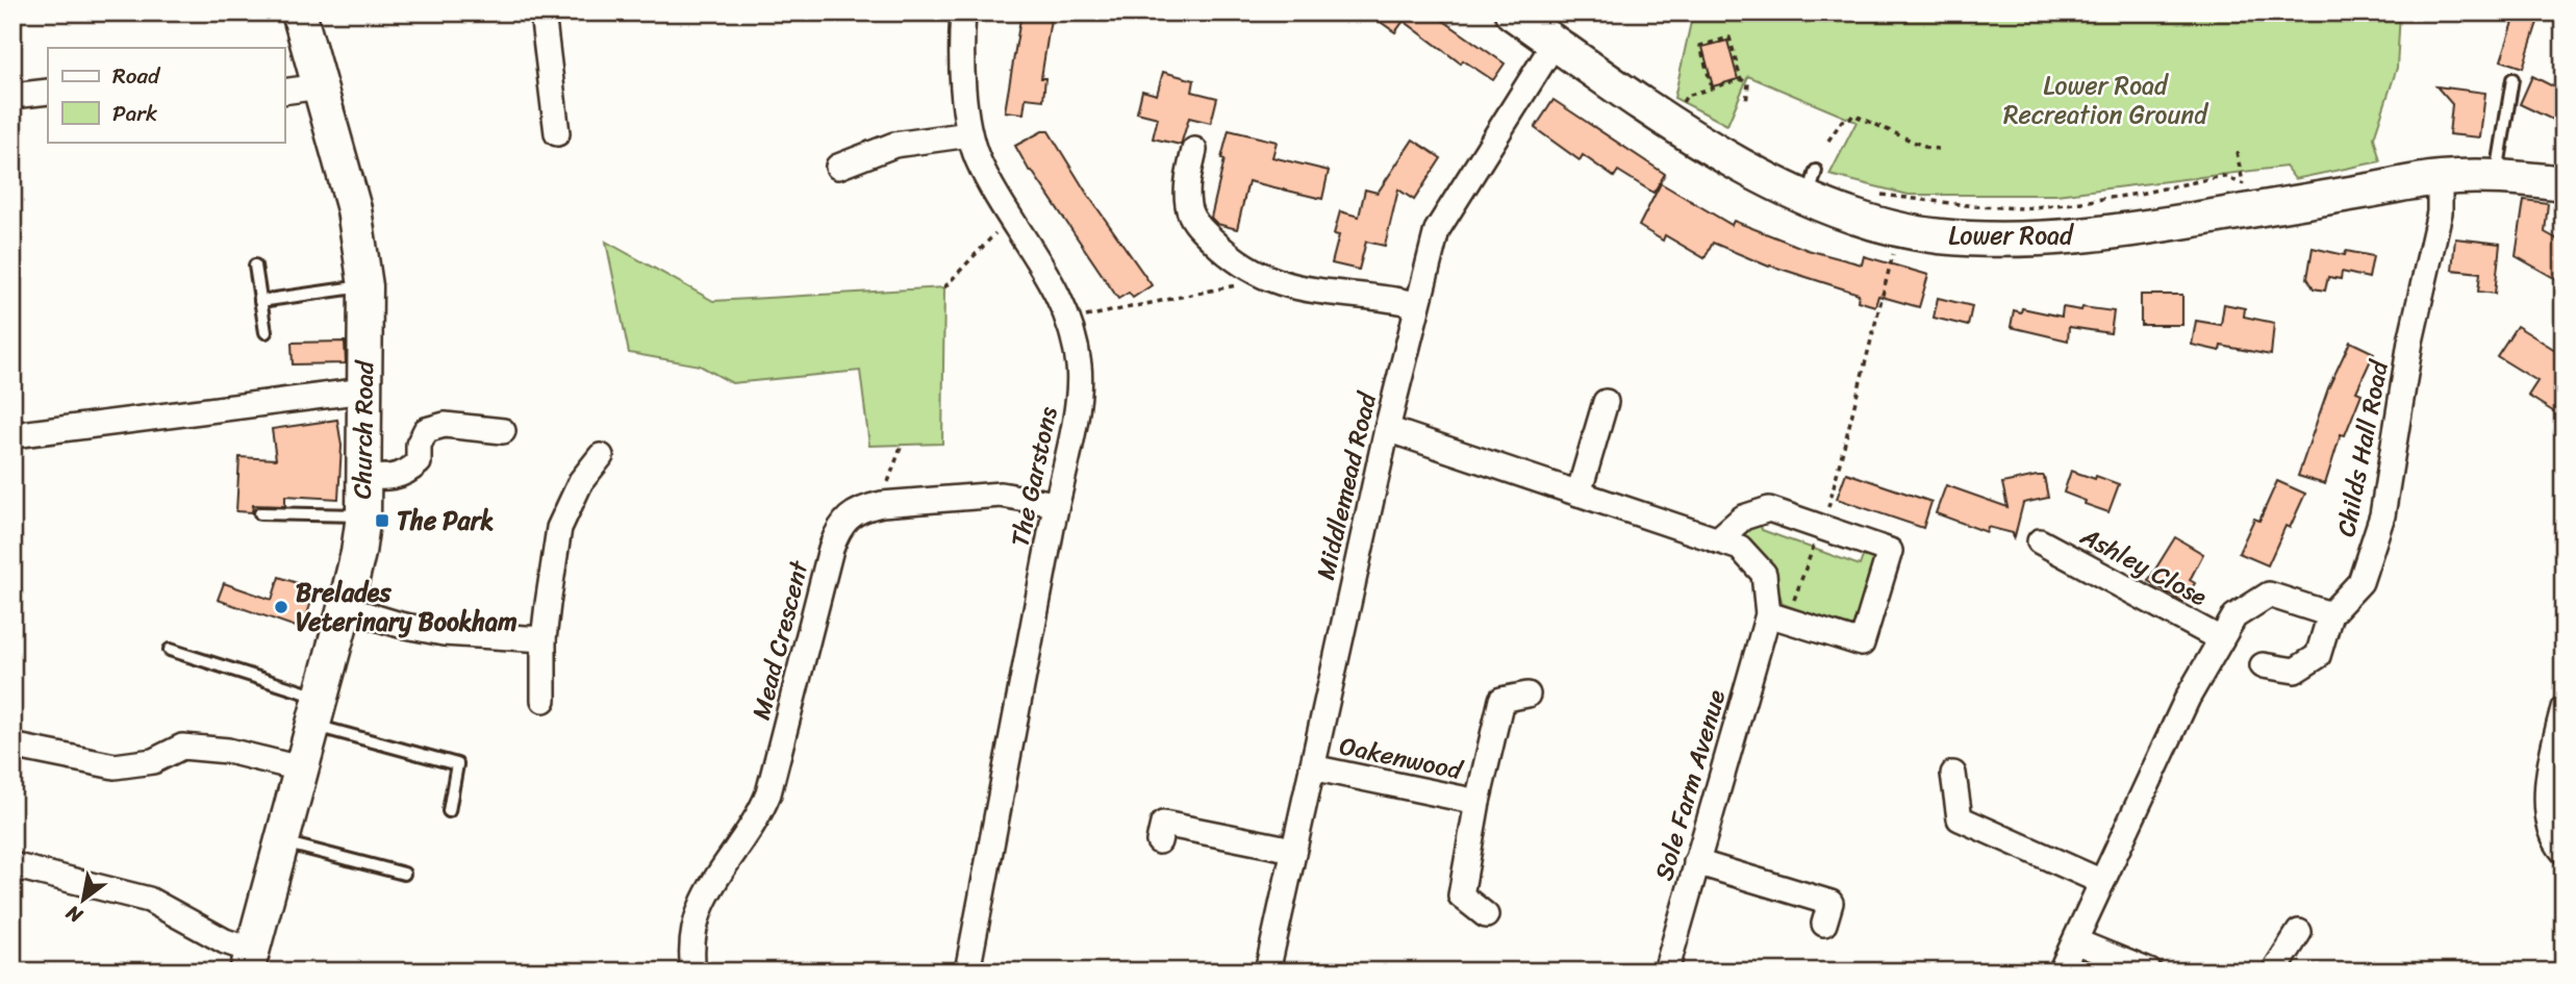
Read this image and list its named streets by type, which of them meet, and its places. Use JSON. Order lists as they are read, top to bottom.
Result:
{
  "streets": {
    "street": [
      "Lower Road",
      "Church Road",
      "Childs Hall Road",
      "The Garstons",
      "Middlemead Road",
      "Ashley Close",
      "Mead Crescent",
      "Oakenwood",
      "Sole Farm Avenue"
    ]
  },
  "crossings": [
    ["Lower Road", "Childs Hall Road"],
    ["Lower Road", "Middlemead Road"],
    ["The Garstons", "Mead Crescent"],
    ["Middlemead Road", "Oakenwood"],
    ["Middlemead Road", "Sole Farm Avenue"]
  ],
  "parks": ["Lower Road Recreation Ground"],
  "places": {
    "transit": ["The Park"],
    "other": ["Brelades Veterinary Bookham"]
  },
  "legend": ["Road", "Park"],
  "north": "bottom left"
}
